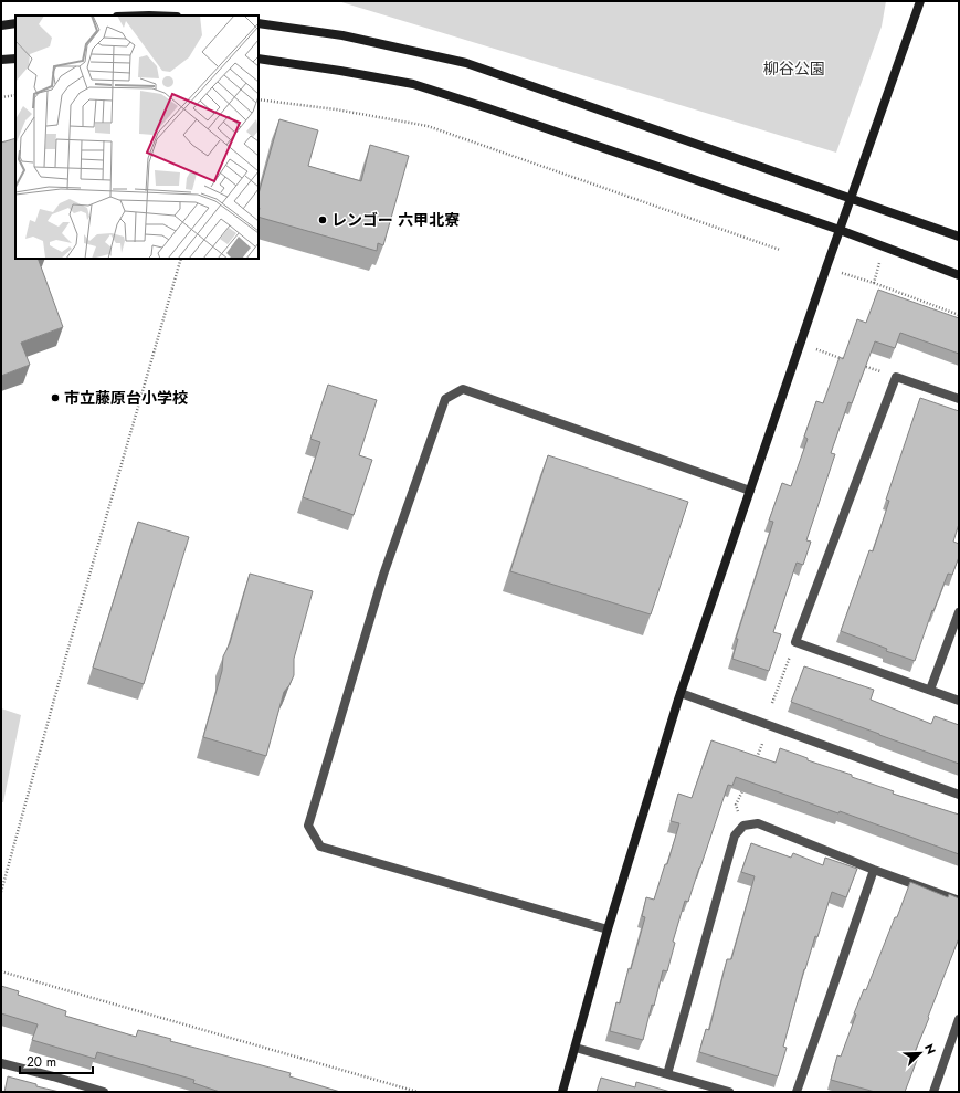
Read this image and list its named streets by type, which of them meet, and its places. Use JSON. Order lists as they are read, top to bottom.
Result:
{
  "parks": ["柳谷公園"],
  "places": ["レンゴー 六甲北寮", "市立藤原台小学校"],
  "scale_bar": "20 m",
  "north": "top right"
}
